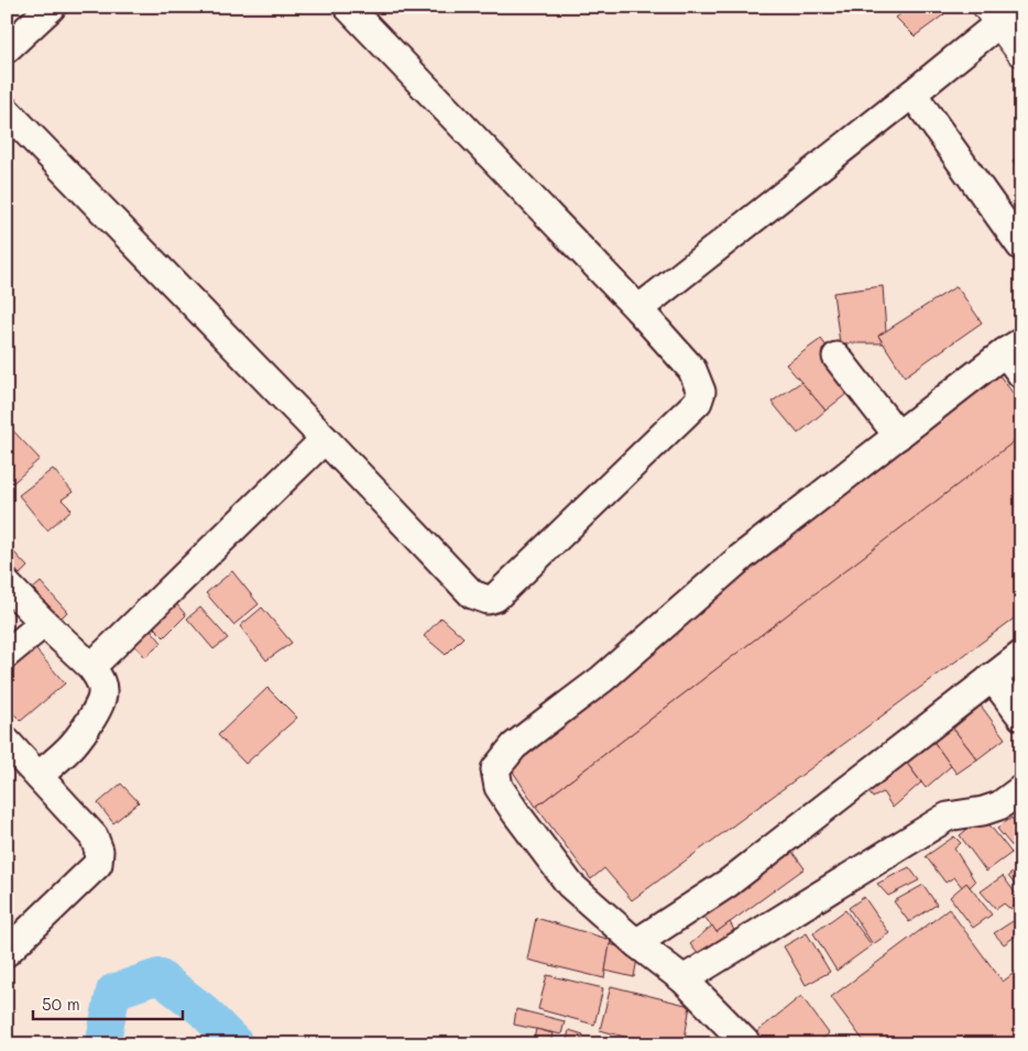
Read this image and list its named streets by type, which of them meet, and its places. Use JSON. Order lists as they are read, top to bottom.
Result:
{
  "scale_bar": "50 m"
}
